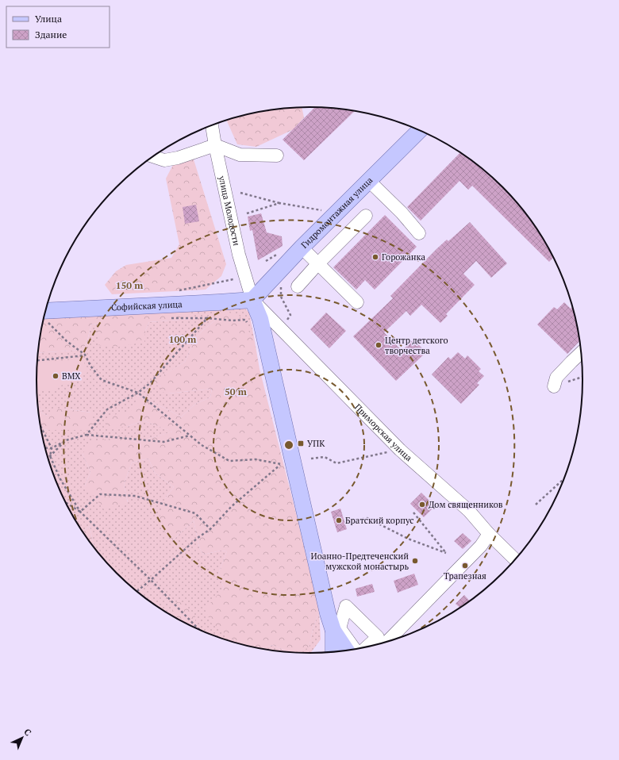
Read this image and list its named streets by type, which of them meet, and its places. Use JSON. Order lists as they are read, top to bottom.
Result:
{
  "streets": {
    "main road": ["Гидромонтажная улица", "Софийская улица"],
    "street": ["улица Молодости", "Приморская улица"]
  },
  "crossings": [
    ["улица Молодости", "Гидромонтажная улица"],
    ["улица Молодости", "Софийская улица"],
    ["улица Молодости", "Приморская улица"],
    ["Гидромонтажная улица", "Софийская улица"],
    ["Гидромонтажная улица", "Приморская улица"],
    ["Софийская улица", "Приморская улица"]
  ],
  "places": {
    "other": [
      "Горожанка",
      "Центр детского творчества",
      "BMX",
      "Дом священников",
      "Братский корпус",
      "Иоанно-Предтеченский мужской монастырь",
      "Трапезная"
    ],
    "transit": ["УПК"]
  },
  "legend": ["Улица", "Здание"],
  "north": "top right",
  "rings": ["150 m", "100 m", "50 m"]
}
